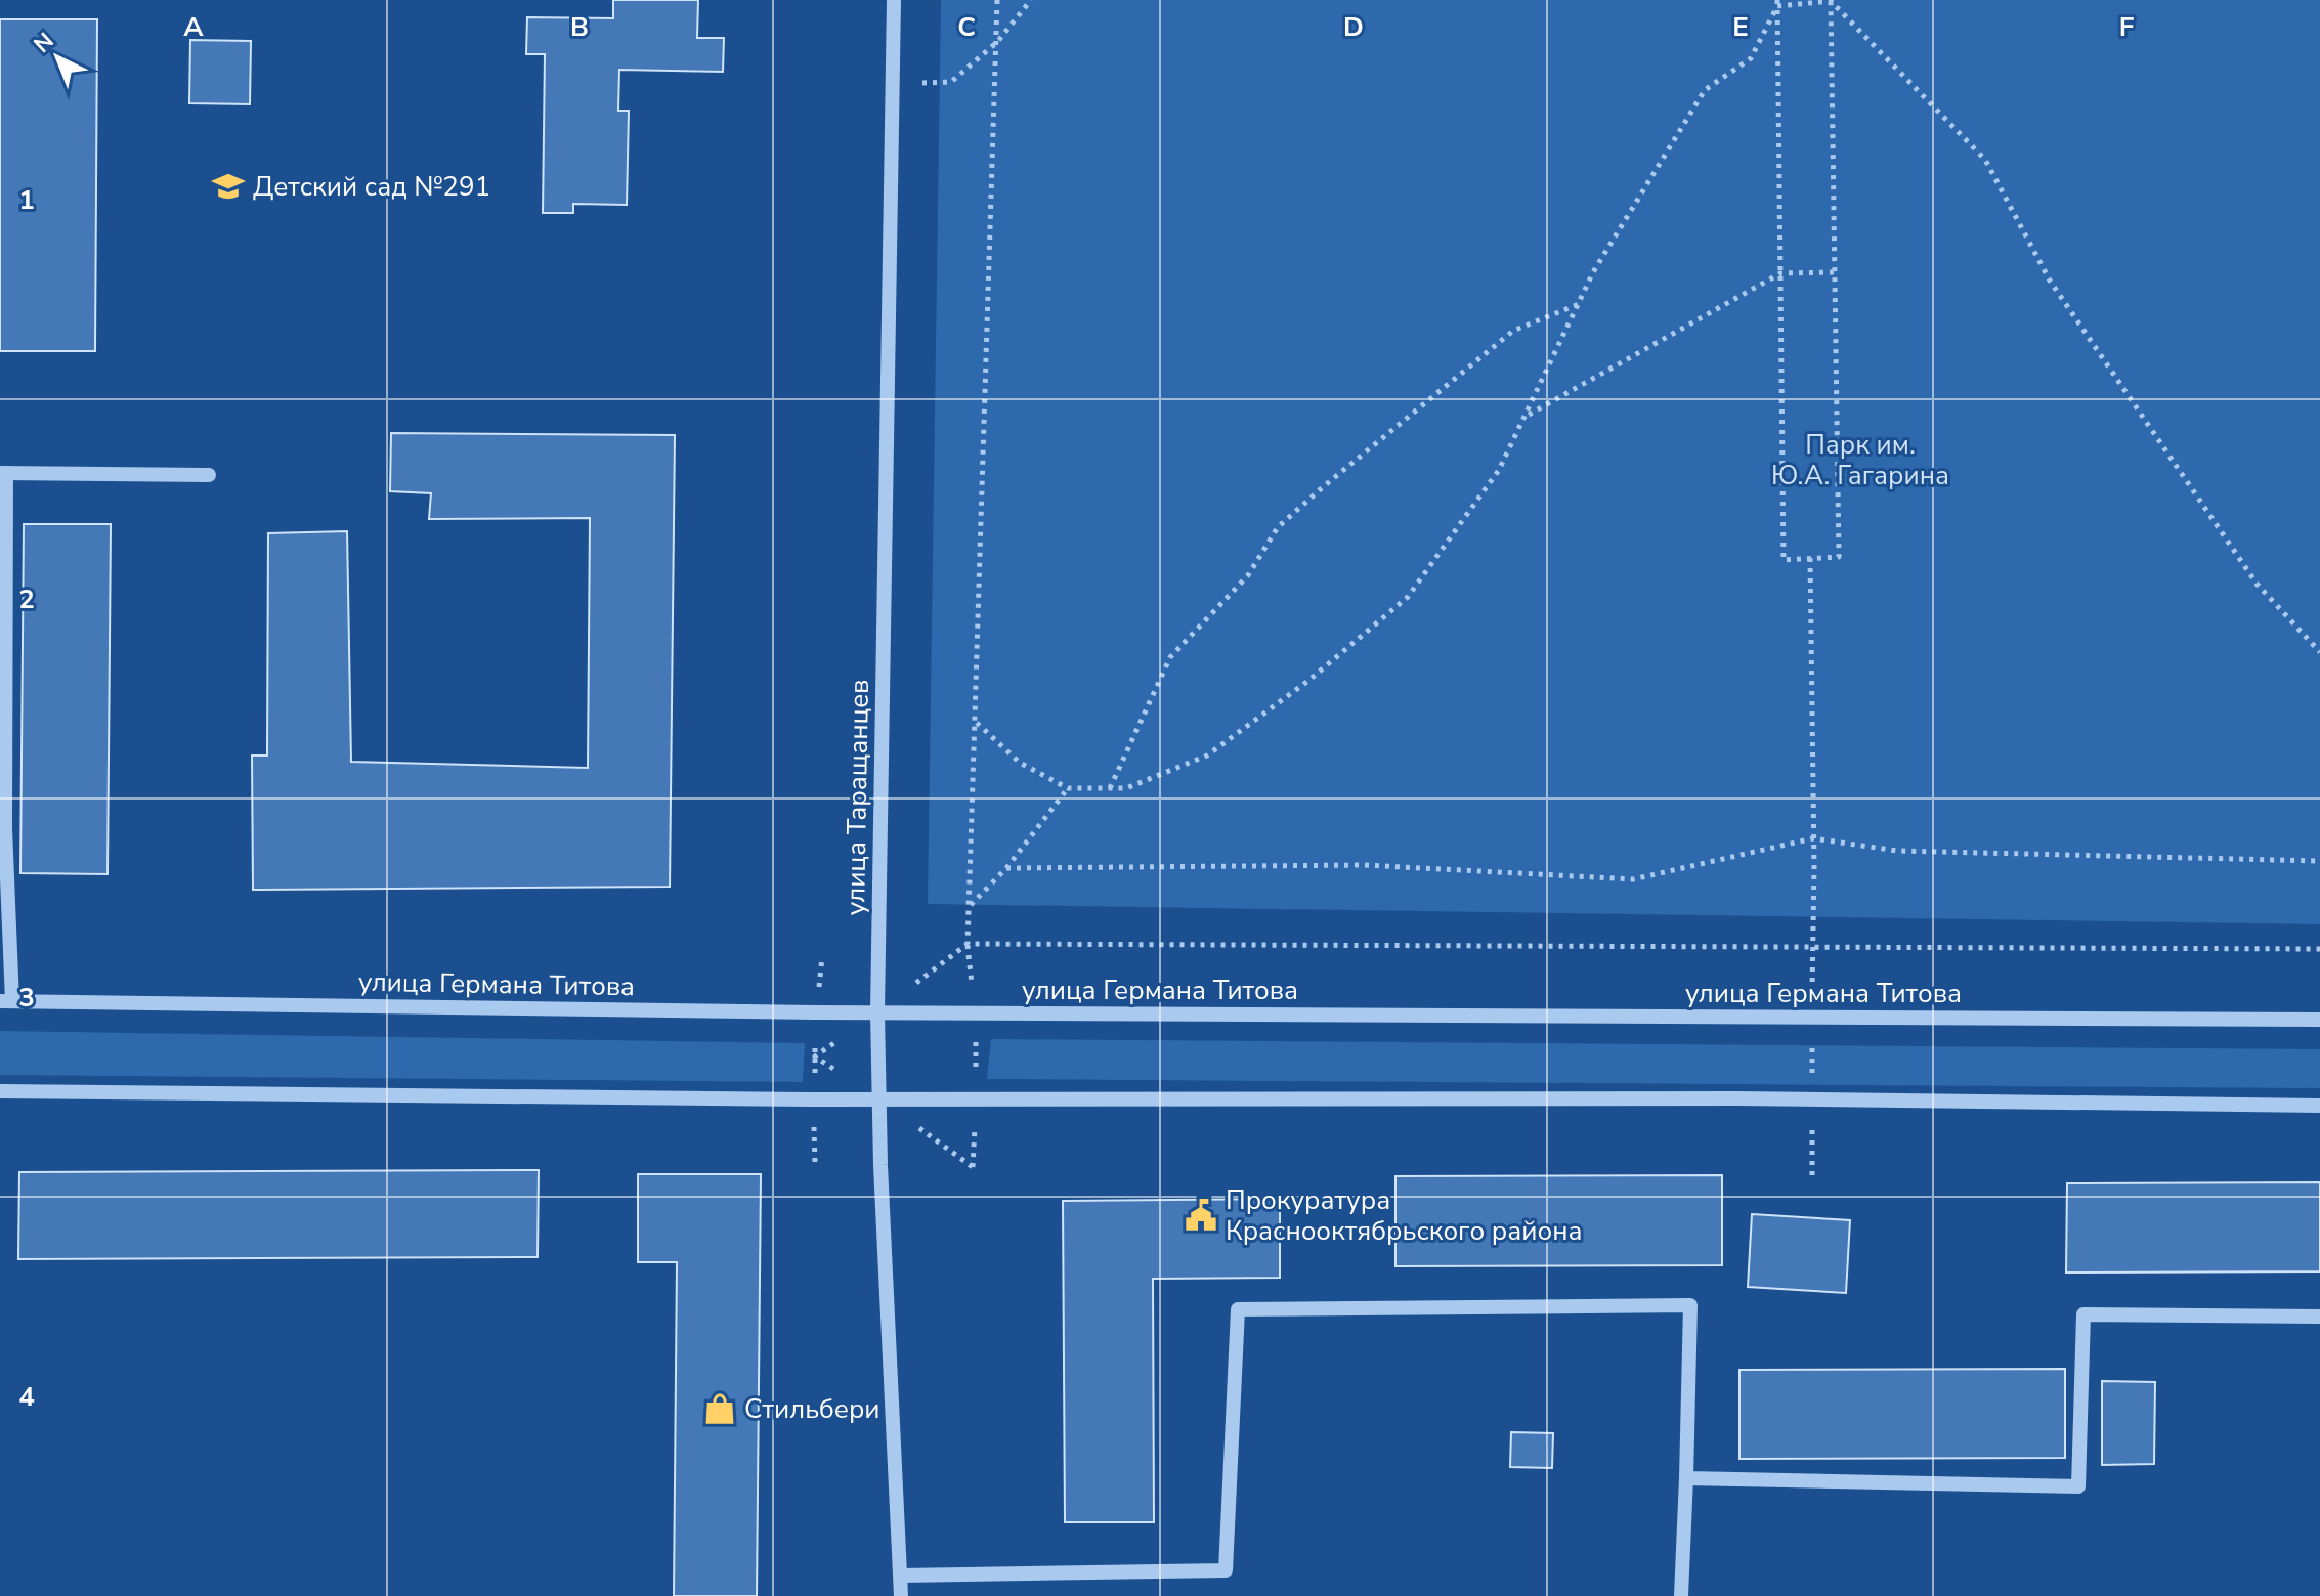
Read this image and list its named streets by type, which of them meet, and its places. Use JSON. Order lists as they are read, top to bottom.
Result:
{
  "streets": {
    "street": ["улица Таращанцев", "улица Германа Титова"]
  },
  "crossings": [
    ["улица Таращанцев", "улица Германа Титова"]
  ],
  "parks": ["Парк им. Ю.А. Гагарина"],
  "places": {
    "school or university": ["Детский сад №291"],
    "public building": ["Прокуратура Краснооктябрьского района"],
    "shop": ["Стильбери"]
  },
  "north": "top left",
  "grid": {
    "columns": [
      "A",
      "B",
      "C",
      "D",
      "E",
      "F"
    ],
    "rows": [
      "1",
      "2",
      "3",
      "4"
    ]
  }
}
